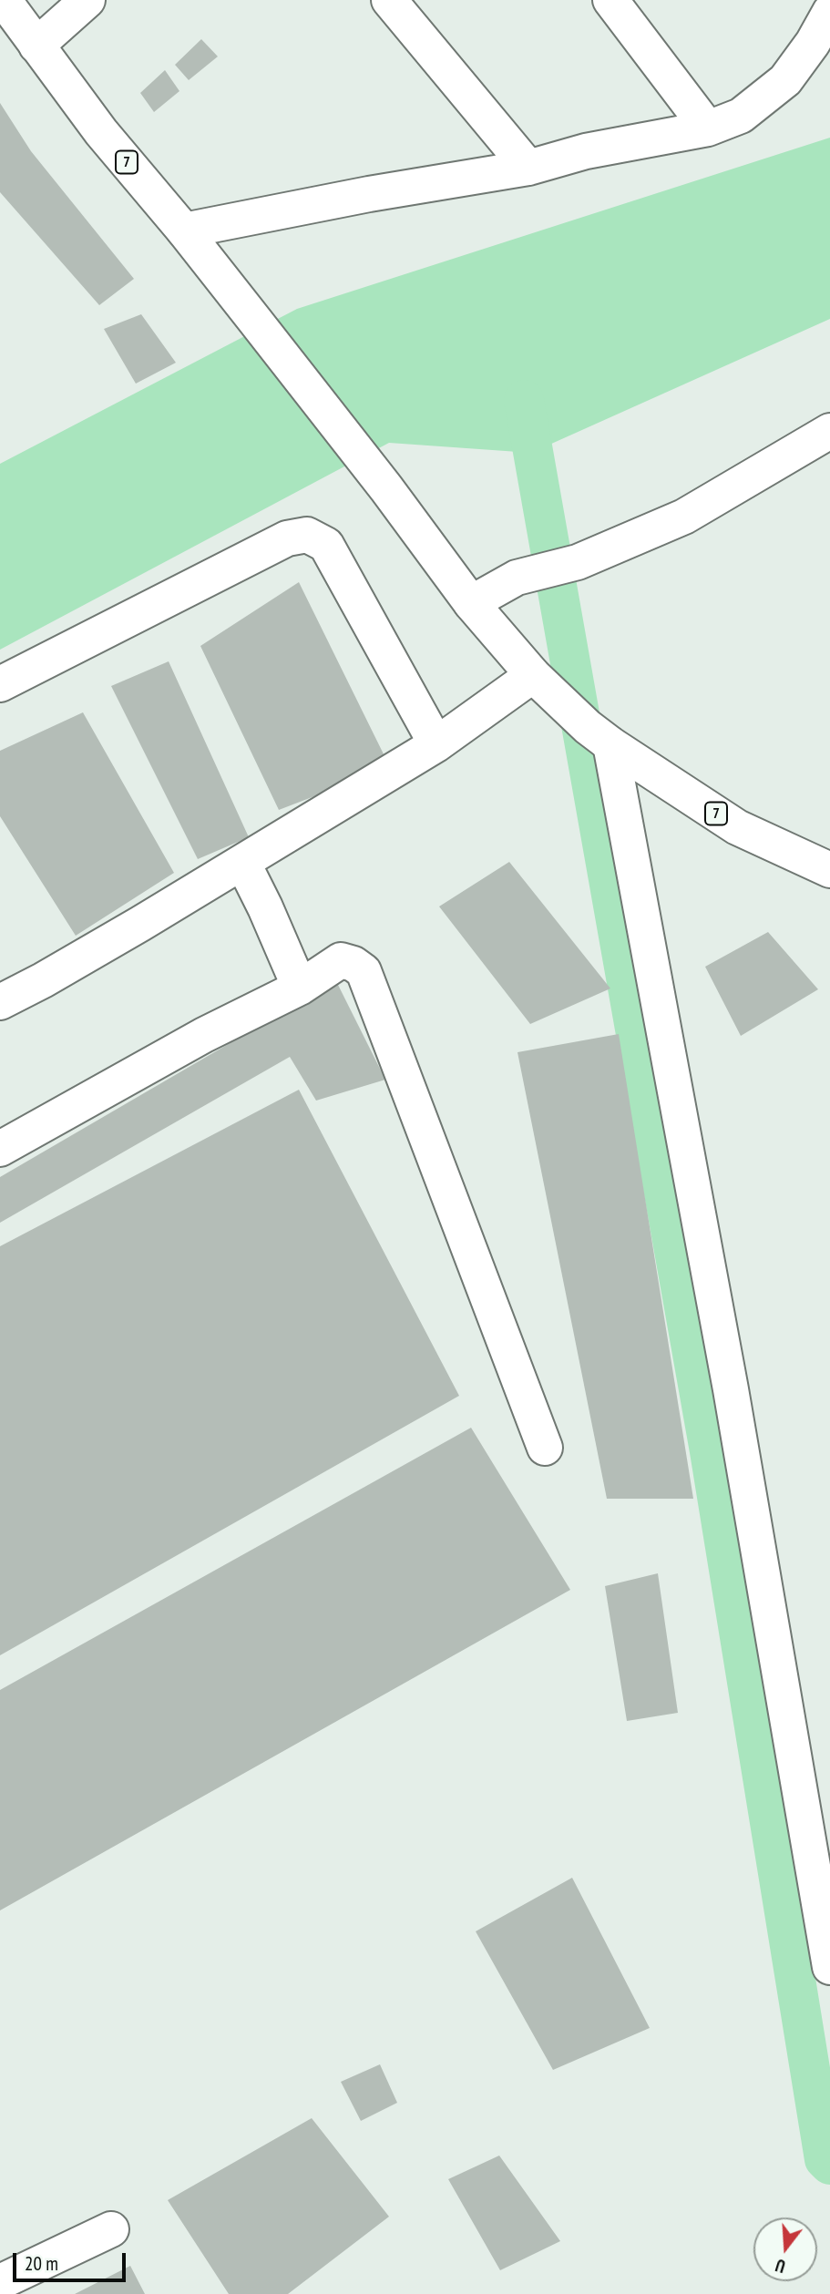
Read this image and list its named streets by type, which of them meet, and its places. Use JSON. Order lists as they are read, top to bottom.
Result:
{
  "streets": {
    "main road": ["7"]
  },
  "scale_bar": "20 m",
  "north": "bottom"
}
